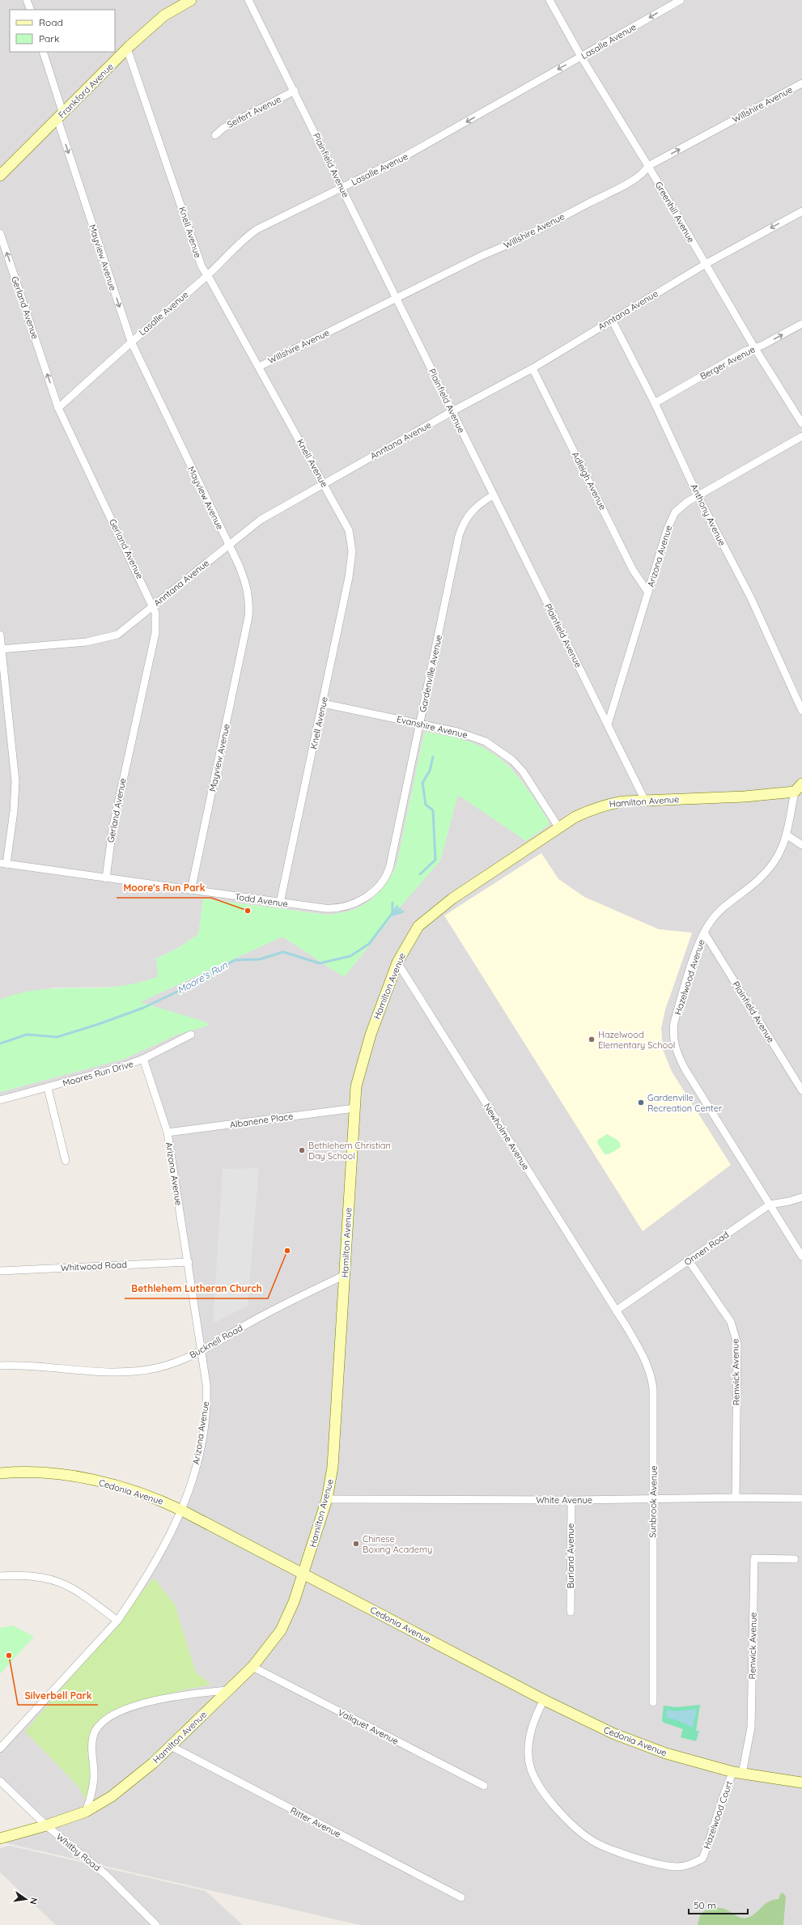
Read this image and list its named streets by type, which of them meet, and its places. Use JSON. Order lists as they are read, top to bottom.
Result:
{
  "streets": {
    "street": [
      "Lasalle Avenue",
      "Frankford Avenue",
      "Willshire Avenue",
      "Seifert Avenue",
      "Plainfield Avenue",
      "Greenhill Avenue",
      "Knell Avenue",
      "Mayview Avenue",
      "Gerland Avenue",
      "Anntana Avenue",
      "Berger Avenue",
      "Adleigh Avenue",
      "Anthony Avenue",
      "Arizona Avenue",
      "Gardenville Avenue",
      "Evanshire Avenue",
      "Hamilton Avenue",
      "Todd Avenue",
      "Hazelwood Avenue",
      "Moores Run Drive",
      "Albanene Place",
      "Newholme Avenue",
      "Onnen Road",
      "Whitwood Road",
      "Bucknell Road",
      "Renwick Avenue",
      "Cedonia Avenue",
      "White Avenue",
      "Sunbrook Avenue",
      "Burland Avenue",
      "Valiquet Avenue",
      "Hazelwood Court",
      "Ritter Avenue",
      "Whitby Road"
    ]
  },
  "crossings": [
    ["Lasalle Avenue", "Plainfield Avenue"],
    ["Lasalle Avenue", "Greenhill Avenue"],
    ["Lasalle Avenue", "Knell Avenue"],
    ["Lasalle Avenue", "Mayview Avenue"],
    ["Lasalle Avenue", "Gerland Avenue"],
    ["Frankford Avenue", "Knell Avenue"],
    ["Frankford Avenue", "Mayview Avenue"],
    ["Willshire Avenue", "Plainfield Avenue"],
    ["Willshire Avenue", "Greenhill Avenue"],
    ["Willshire Avenue", "Knell Avenue"],
    ["Seifert Avenue", "Plainfield Avenue"],
    ["Plainfield Avenue", "Anntana Avenue"],
    ["Plainfield Avenue", "Arizona Avenue"],
    ["Plainfield Avenue", "Gardenville Avenue"],
    ["Plainfield Avenue", "Hamilton Avenue"],
    ["Plainfield Avenue", "Hazelwood Avenue"],
    ["Greenhill Avenue", "Anntana Avenue"],
    ["Greenhill Avenue", "Berger Avenue"],
    ["Knell Avenue", "Anntana Avenue"],
    ["Knell Avenue", "Evanshire Avenue"],
    ["Knell Avenue", "Todd Avenue"],
    ["Mayview Avenue", "Anntana Avenue"],
    ["Mayview Avenue", "Todd Avenue"],
    ["Gerland Avenue", "Anntana Avenue"],
    ["Gerland Avenue", "Todd Avenue"],
    ["Anntana Avenue", "Adleigh Avenue"],
    ["Anntana Avenue", "Anthony Avenue"],
    ["Berger Avenue", "Anthony Avenue"],
    ["Adleigh Avenue", "Arizona Avenue"],
    ["Anthony Avenue", "Arizona Avenue"],
    ["Arizona Avenue", "Moores Run Drive"],
    ["Arizona Avenue", "Albanene Place"],
    ["Arizona Avenue", "Whitwood Road"],
    ["Arizona Avenue", "Bucknell Road"],
    ["Arizona Avenue", "Cedonia Avenue"],
    ["Gardenville Avenue", "Evanshire Avenue"],
    ["Gardenville Avenue", "Todd Avenue"],
    ["Evanshire Avenue", "Hamilton Avenue"],
    ["Hamilton Avenue", "Hazelwood Avenue"],
    ["Hamilton Avenue", "Albanene Place"],
    ["Hamilton Avenue", "Newholme Avenue"],
    ["Hamilton Avenue", "Bucknell Road"],
    ["Hamilton Avenue", "Cedonia Avenue"],
    ["Hamilton Avenue", "White Avenue"],
    ["Hamilton Avenue", "Valiquet Avenue"],
    ["Hamilton Avenue", "Ritter Avenue"],
    ["Hamilton Avenue", "Whitby Road"],
    ["Hazelwood Avenue", "Onnen Road"],
    ["Newholme Avenue", "Onnen Road"],
    ["Newholme Avenue", "Sunbrook Avenue"],
    ["Onnen Road", "Renwick Avenue"],
    ["Onnen Road", "Sunbrook Avenue"],
    ["Renwick Avenue", "Cedonia Avenue"],
    ["Renwick Avenue", "White Avenue"],
    ["Renwick Avenue", "Hazelwood Court"],
    ["Cedonia Avenue", "Hazelwood Court"],
    ["White Avenue", "Sunbrook Avenue"],
    ["White Avenue", "Burland Avenue"]
  ],
  "one_way": ["Lasalle Avenue"],
  "water": ["Moore's Run"],
  "places": [
    "Moore's Run Park",
    "Hazelwood Elementary School",
    "Gardenville Recreation Center",
    "Bethlehem Christian Day School",
    "Bethlehem Lutheran Church",
    "Chinese Boxing Academy",
    "Silverbell Park"
  ],
  "legend": ["Road", "Park"],
  "scale_bar": "50 m",
  "north": "right"
}
